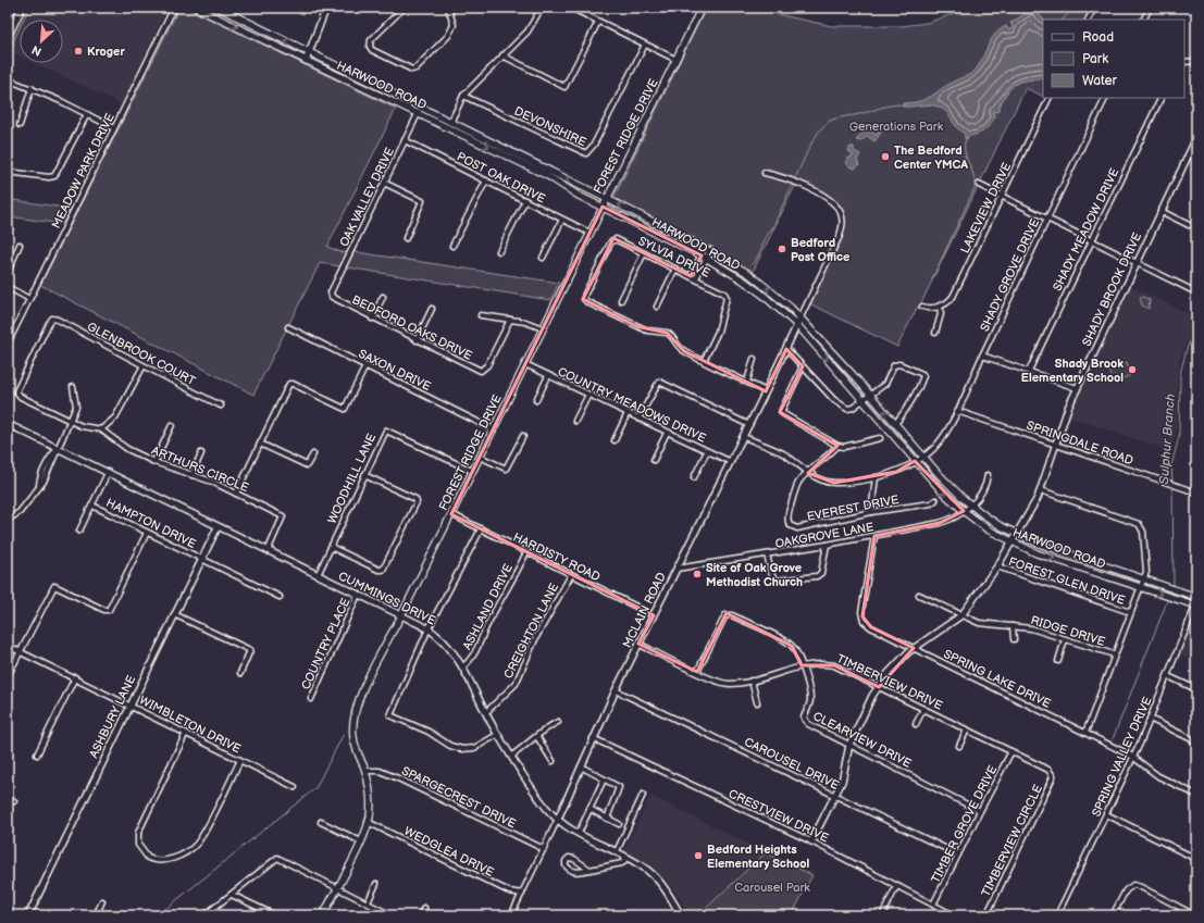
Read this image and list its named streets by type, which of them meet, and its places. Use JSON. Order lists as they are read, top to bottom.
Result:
{
  "streets": {
    "main road": ["HARWOOD ROAD", "FOREST RIDGE DRIVE"],
    "street": [
      "DEVONSHIRE",
      "MEADOW PARK DRIVE",
      "POST OAK DRIVE",
      "OAK VALLEY DRIVE",
      "LAKEVIEW DRIVE",
      "SHADY MEADOW DRIVE",
      "SYLVIA DRIVE",
      "SHADY GROVE DRIVE",
      "SHADY BROOK DRIVE",
      "BEDFORD OAKS DRIVE",
      "GLENBROOK COURT",
      "SAXON DRIVE",
      "COUNTRY MEADOWS DRIVE",
      "SPRINGDALE ROAD",
      "ARTHURS CIRCLE",
      "WOODHILL LANE",
      "EVEREST DRIVE",
      "HAMPTON DRIVE",
      "OAKGROVE LANE",
      "HARDISTY ROAD",
      "FOREST GLEN DRIVE",
      "CUMMINGS DRIVE",
      "ASHLAND DRIVE",
      "MCLAIN ROAD",
      "CREIGHTON LANE",
      "RIDGE DRIVE",
      "COUNTRY PLACE",
      "SPRING LAKE DRIVE",
      "TIMBERVIEW DRIVE",
      "ASHBURY LANE",
      "WIMBLETON DRIVE",
      "CLEARVIEW DRIVE",
      "SPRING VALLEY DRIVE",
      "CAROUSEL DRIVE",
      "SPARGECREST DRIVE",
      "CRESTVIEW DRIVE",
      "TIMBER GROVE DRIVE",
      "TIMBERVIEW CIRCLE",
      "WEDGLEA DRIVE"
    ]
  },
  "crossings": [
    ["HARWOOD ROAD", "FOREST RIDGE DRIVE"],
    ["HARWOOD ROAD", "OAK VALLEY DRIVE"],
    ["HARWOOD ROAD", "SHADY GROVE DRIVE"],
    ["HARWOOD ROAD", "SHADY BROOK DRIVE"],
    ["HARWOOD ROAD", "OAKGROVE LANE"],
    ["HARWOOD ROAD", "MCLAIN ROAD"],
    ["HARWOOD ROAD", "SPRING VALLEY DRIVE"],
    ["FOREST RIDGE DRIVE", "POST OAK DRIVE"],
    ["FOREST RIDGE DRIVE", "SAXON DRIVE"],
    ["FOREST RIDGE DRIVE", "COUNTRY MEADOWS DRIVE"],
    ["FOREST RIDGE DRIVE", "WOODHILL LANE"],
    ["FOREST RIDGE DRIVE", "HARDISTY ROAD"],
    ["FOREST RIDGE DRIVE", "CUMMINGS DRIVE"],
    ["FOREST RIDGE DRIVE", "SPARGECREST DRIVE"],
    ["FOREST RIDGE DRIVE", "WEDGLEA DRIVE"],
    ["POST OAK DRIVE", "OAK VALLEY DRIVE"],
    ["OAK VALLEY DRIVE", "BEDFORD OAKS DRIVE"],
    ["SHADY GROVE DRIVE", "SPRINGDALE ROAD"],
    ["SHADY GROVE DRIVE", "EVEREST DRIVE"],
    ["SHADY GROVE DRIVE", "MCLAIN ROAD"],
    ["SHADY BROOK DRIVE", "SPRINGDALE ROAD"],
    ["SHADY BROOK DRIVE", "FOREST GLEN DRIVE"],
    ["SHADY BROOK DRIVE", "RIDGE DRIVE"],
    ["SHADY BROOK DRIVE", "SPRING LAKE DRIVE"],
    ["SHADY BROOK DRIVE", "TIMBERVIEW DRIVE"],
    ["SHADY BROOK DRIVE", "CLEARVIEW DRIVE"],
    ["SHADY BROOK DRIVE", "CAROUSEL DRIVE"],
    ["SHADY BROOK DRIVE", "CRESTVIEW DRIVE"],
    ["COUNTRY MEADOWS DRIVE", "MCLAIN ROAD"],
    ["ARTHURS CIRCLE", "CUMMINGS DRIVE"],
    ["WOODHILL LANE", "CUMMINGS DRIVE"],
    ["HAMPTON DRIVE", "ASHBURY LANE"],
    ["OAKGROVE LANE", "MCLAIN ROAD"],
    ["OAKGROVE LANE", "SPRING LAKE DRIVE"],
    ["HARDISTY ROAD", "ASHLAND DRIVE"],
    ["HARDISTY ROAD", "MCLAIN ROAD"],
    ["HARDISTY ROAD", "CREIGHTON LANE"],
    ["CUMMINGS DRIVE", "ASHLAND DRIVE"],
    ["CUMMINGS DRIVE", "MCLAIN ROAD"],
    ["CUMMINGS DRIVE", "CREIGHTON LANE"],
    ["CUMMINGS DRIVE", "COUNTRY PLACE"],
    ["CUMMINGS DRIVE", "ASHBURY LANE"],
    ["MCLAIN ROAD", "TIMBERVIEW DRIVE"],
    ["MCLAIN ROAD", "CAROUSEL DRIVE"],
    ["MCLAIN ROAD", "SPARGECREST DRIVE"],
    ["MCLAIN ROAD", "CRESTVIEW DRIVE"],
    ["MCLAIN ROAD", "WEDGLEA DRIVE"],
    ["SPRING LAKE DRIVE", "SPRING VALLEY DRIVE"],
    ["TIMBERVIEW DRIVE", "CLEARVIEW DRIVE"],
    ["TIMBERVIEW DRIVE", "TIMBER GROVE DRIVE"],
    ["TIMBERVIEW DRIVE", "TIMBERVIEW CIRCLE"],
    ["ASHBURY LANE", "WIMBLETON DRIVE"],
    ["CLEARVIEW DRIVE", "TIMBER GROVE DRIVE"],
    ["CAROUSEL DRIVE", "TIMBER GROVE DRIVE"],
    ["CRESTVIEW DRIVE", "TIMBER GROVE DRIVE"]
  ],
  "water": ["Sulphur Branch"],
  "parks": ["Generations Park", "Carousel Park"],
  "places": [
    "Kroger",
    "The Bedford Center YMCA",
    "Bedford Post Office",
    "Shady Brook Elementary School",
    "Site of Oak Grove Methodist Church",
    "Bedford Heights Elementary School"
  ],
  "legend": ["Road", "Park", "Water"],
  "north": "bottom left"
}
